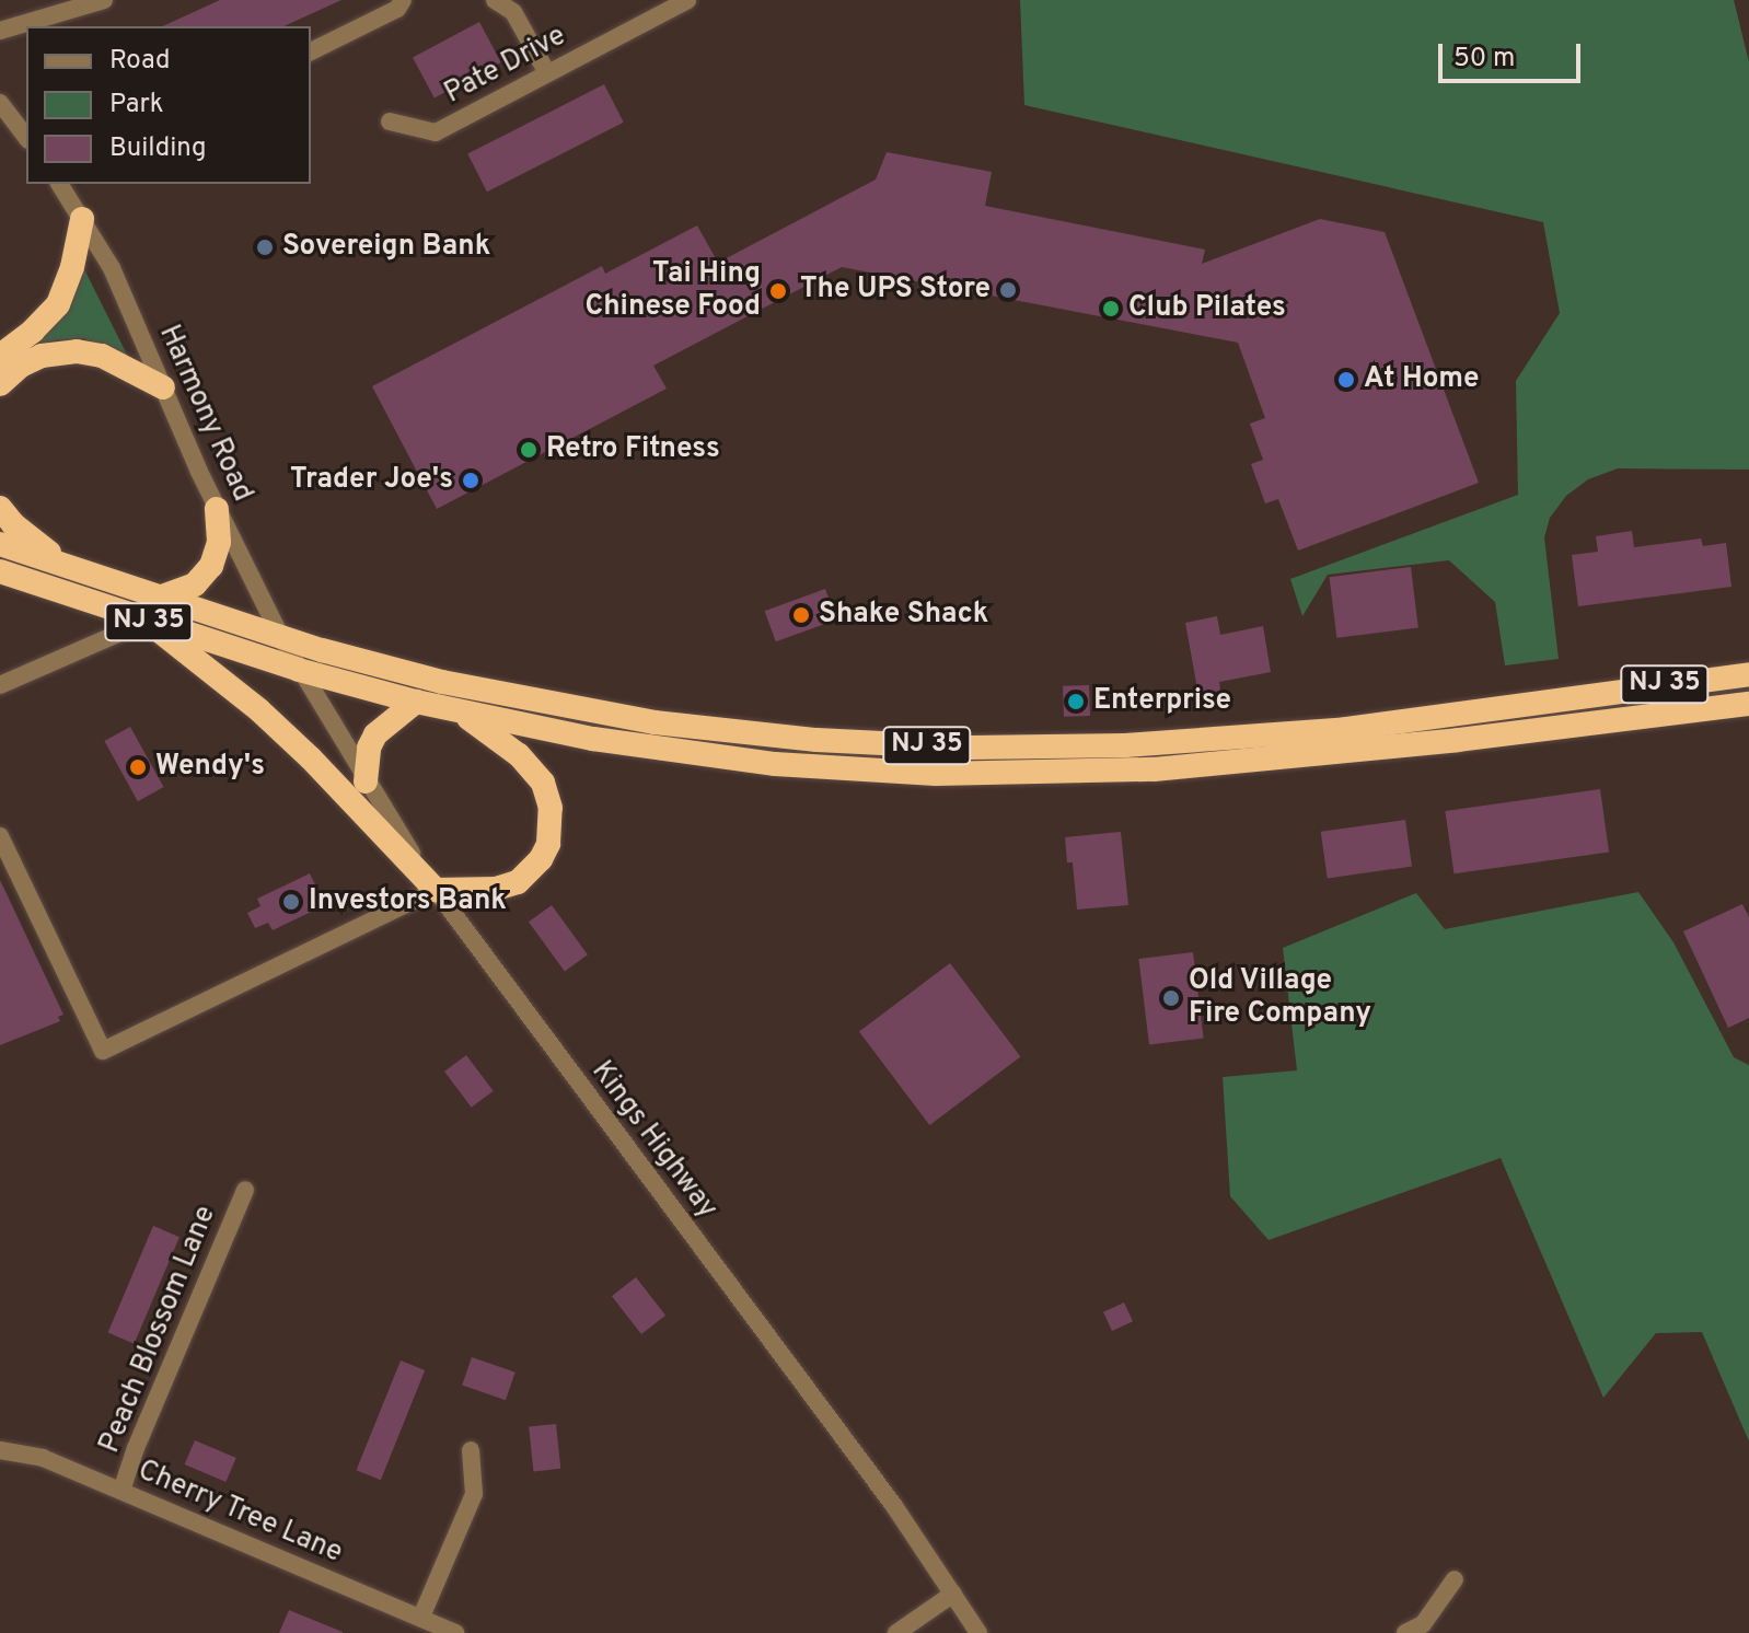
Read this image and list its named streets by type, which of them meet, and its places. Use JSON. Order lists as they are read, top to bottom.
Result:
{
  "streets": {
    "highway": ["NJ 35"],
    "street": [
      "Pate Drive",
      "Harmony Road",
      "Kings Highway",
      "Peach Blossom Lane",
      "Cherry Tree Lane"
    ]
  },
  "crossings": [
    ["Harmony Road", "NJ 35"],
    ["Harmony Road", "Kings Highway"],
    ["NJ 35", "Kings Highway"],
    ["Peach Blossom Lane", "Cherry Tree Lane"]
  ],
  "places": [
    "Sovereign Bank",
    "The UPS Store",
    "Tai Hing Chinese Food",
    "Club Pilates",
    "At Home",
    "Retro Fitness",
    "Trader Joe's",
    "Shake Shack",
    "Enterprise",
    "Wendy's",
    "Investors Bank",
    "Old Village Fire Company"
  ],
  "legend": ["Road", "Park", "Building"],
  "scale_bar": "50 m"
}
